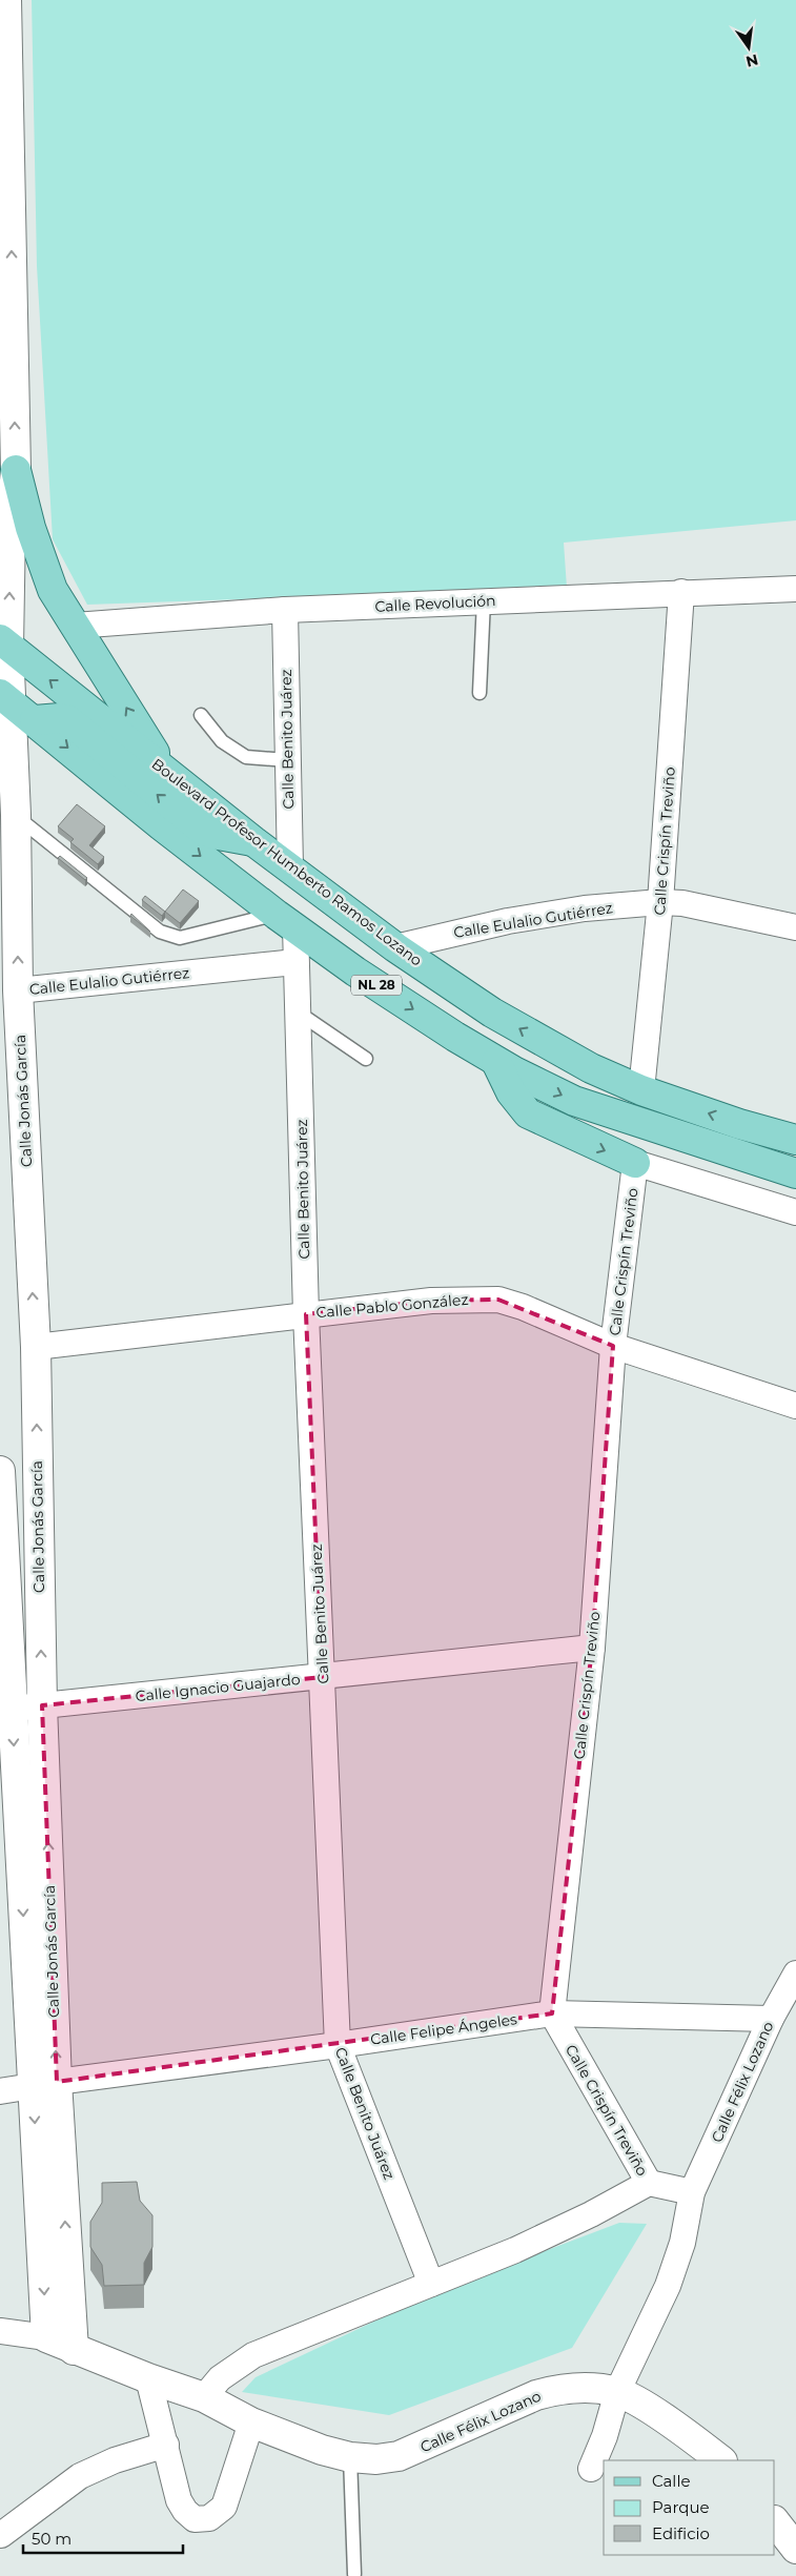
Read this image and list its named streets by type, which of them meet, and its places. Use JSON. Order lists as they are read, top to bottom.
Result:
{
  "streets": {
    "main road": ["Boulevard Profesor Humberto Ramos Lozano", "NL 28"],
    "street": [
      "Calle Revolución",
      "Calle Benito Juárez",
      "Calle Crispín Treviño",
      "Calle Eulalio Gutiérrez",
      "Calle Jonás García",
      "Calle Pablo González",
      "Calle Ignacio Guajardo",
      "Calle Felipe Ángeles",
      "Calle Félix Lozano"
    ]
  },
  "crossings": [
    ["Calle Revolución", "Calle Benito Juárez"],
    ["Calle Revolución", "Calle Crispín Treviño"],
    ["Calle Benito Juárez", "Boulevard Profesor Humberto Ramos Lozano"],
    ["Calle Benito Juárez", "Calle Eulalio Gutiérrez"],
    ["Calle Benito Juárez", "NL 28"],
    ["Calle Benito Juárez", "Calle Pablo González"],
    ["Calle Benito Juárez", "Calle Ignacio Guajardo"],
    ["Calle Benito Juárez", "Calle Felipe Ángeles"],
    ["Calle Crispín Treviño", "Boulevard Profesor Humberto Ramos Lozano"],
    ["Calle Crispín Treviño", "Calle Eulalio Gutiérrez"],
    ["Calle Crispín Treviño", "Calle Pablo González"],
    ["Calle Crispín Treviño", "Calle Ignacio Guajardo"],
    ["Calle Crispín Treviño", "Calle Felipe Ángeles"],
    ["Boulevard Profesor Humberto Ramos Lozano", "Calle Eulalio Gutiérrez"],
    ["Boulevard Profesor Humberto Ramos Lozano", "Calle Jonás García"],
    ["Calle Eulalio Gutiérrez", "Calle Jonás García"],
    ["NL 28", "Calle Jonás García"],
    ["Calle Jonás García", "Calle Pablo González"],
    ["Calle Jonás García", "Calle Ignacio Guajardo"],
    ["Calle Jonás García", "Calle Felipe Ángeles"],
    ["Calle Jonás García", "Calle Félix Lozano"],
    ["Calle Felipe Ángeles", "Calle Félix Lozano"]
  ],
  "legend": ["Calle", "Parque", "Edificio"],
  "scale_bar": "50 m",
  "north": "bottom"
}
